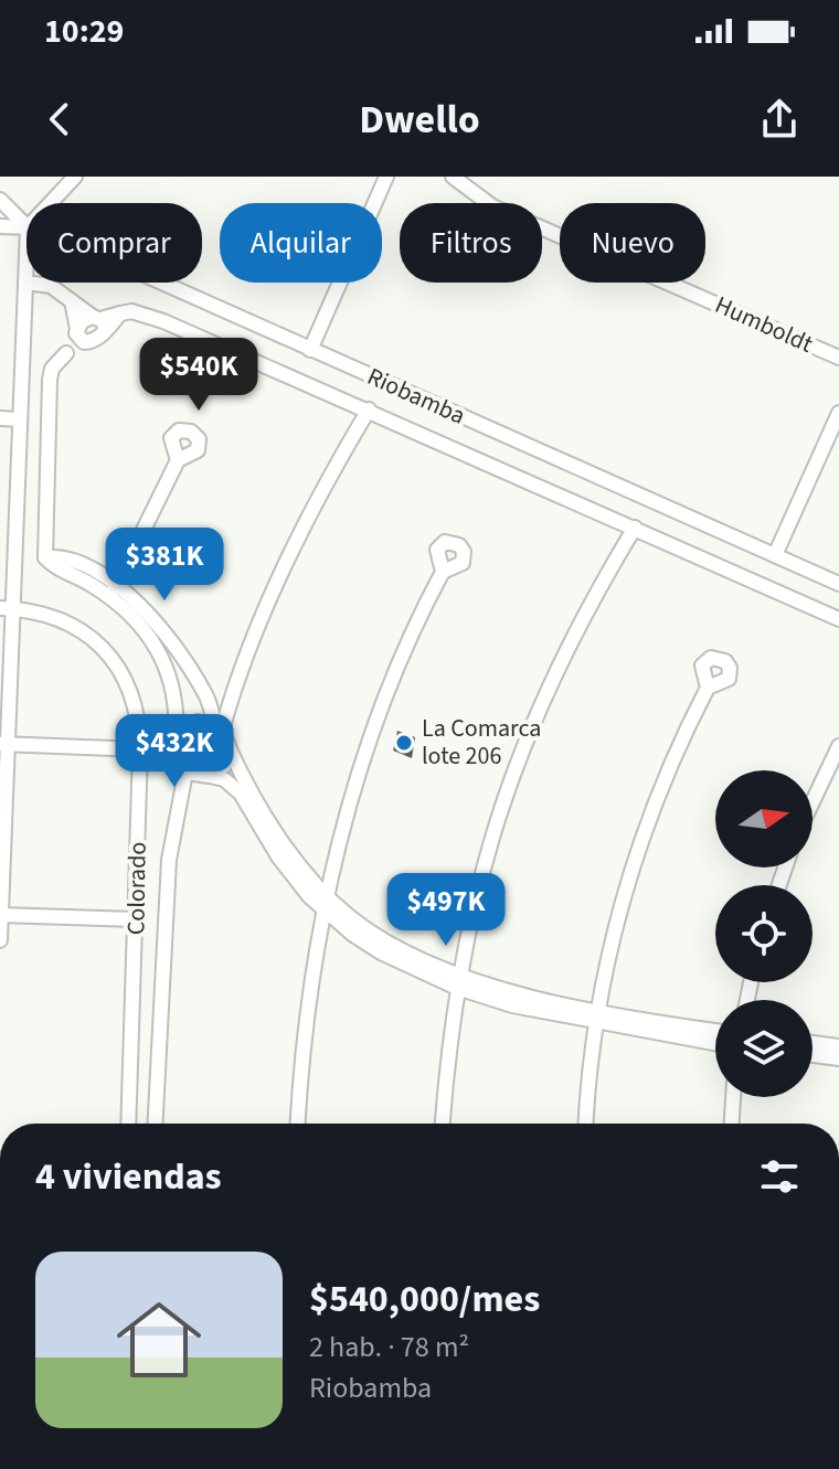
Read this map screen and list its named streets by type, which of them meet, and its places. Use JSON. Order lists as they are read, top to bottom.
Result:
{
  "streets": {
    "street": ["Humboldt", "Riobamba", "Colorado"]
  },
  "places": ["La Comarca lote 206"],
  "north": "right",
  "page": {
    "status": "10:29",
    "header": "Dwello",
    "chip": [
      "Comprar",
      "Alquilar",
      "Filtros",
      "Nuevo"
    ],
    "price": [
      "$540K",
      "$381K",
      "$432K",
      "$497K"
    ],
    "heading": "4 viviendas",
    "list": [
      {
        "name": "$540,000/mes",
        "note": "2 hab. · 78 m² · Riobamba"
      }
    ]
  }
}
